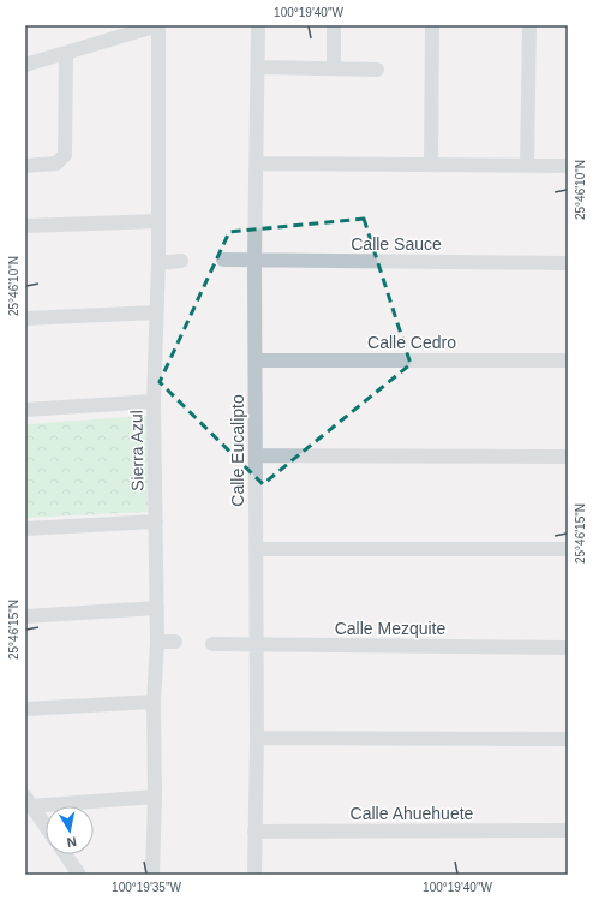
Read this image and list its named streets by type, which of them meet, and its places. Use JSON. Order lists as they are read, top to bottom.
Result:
{
  "streets": {
    "street": [
      "Calle Sauce",
      "Calle Cedro",
      "Sierra Azul",
      "Calle Eucalipto",
      "Calle Mezquite",
      "Calle Ahuehuete"
    ]
  },
  "crossings": [
    ["Calle Sauce", "Calle Eucalipto"],
    ["Calle Cedro", "Calle Eucalipto"],
    ["Calle Eucalipto", "Calle Mezquite"],
    ["Calle Eucalipto", "Calle Ahuehuete"]
  ],
  "north": "bottom",
  "coordinates": [
    "100°19'40\"W",
    "25°46'10\"N",
    "25°46'15\"N",
    "100°19'35\"W"
  ]
}
